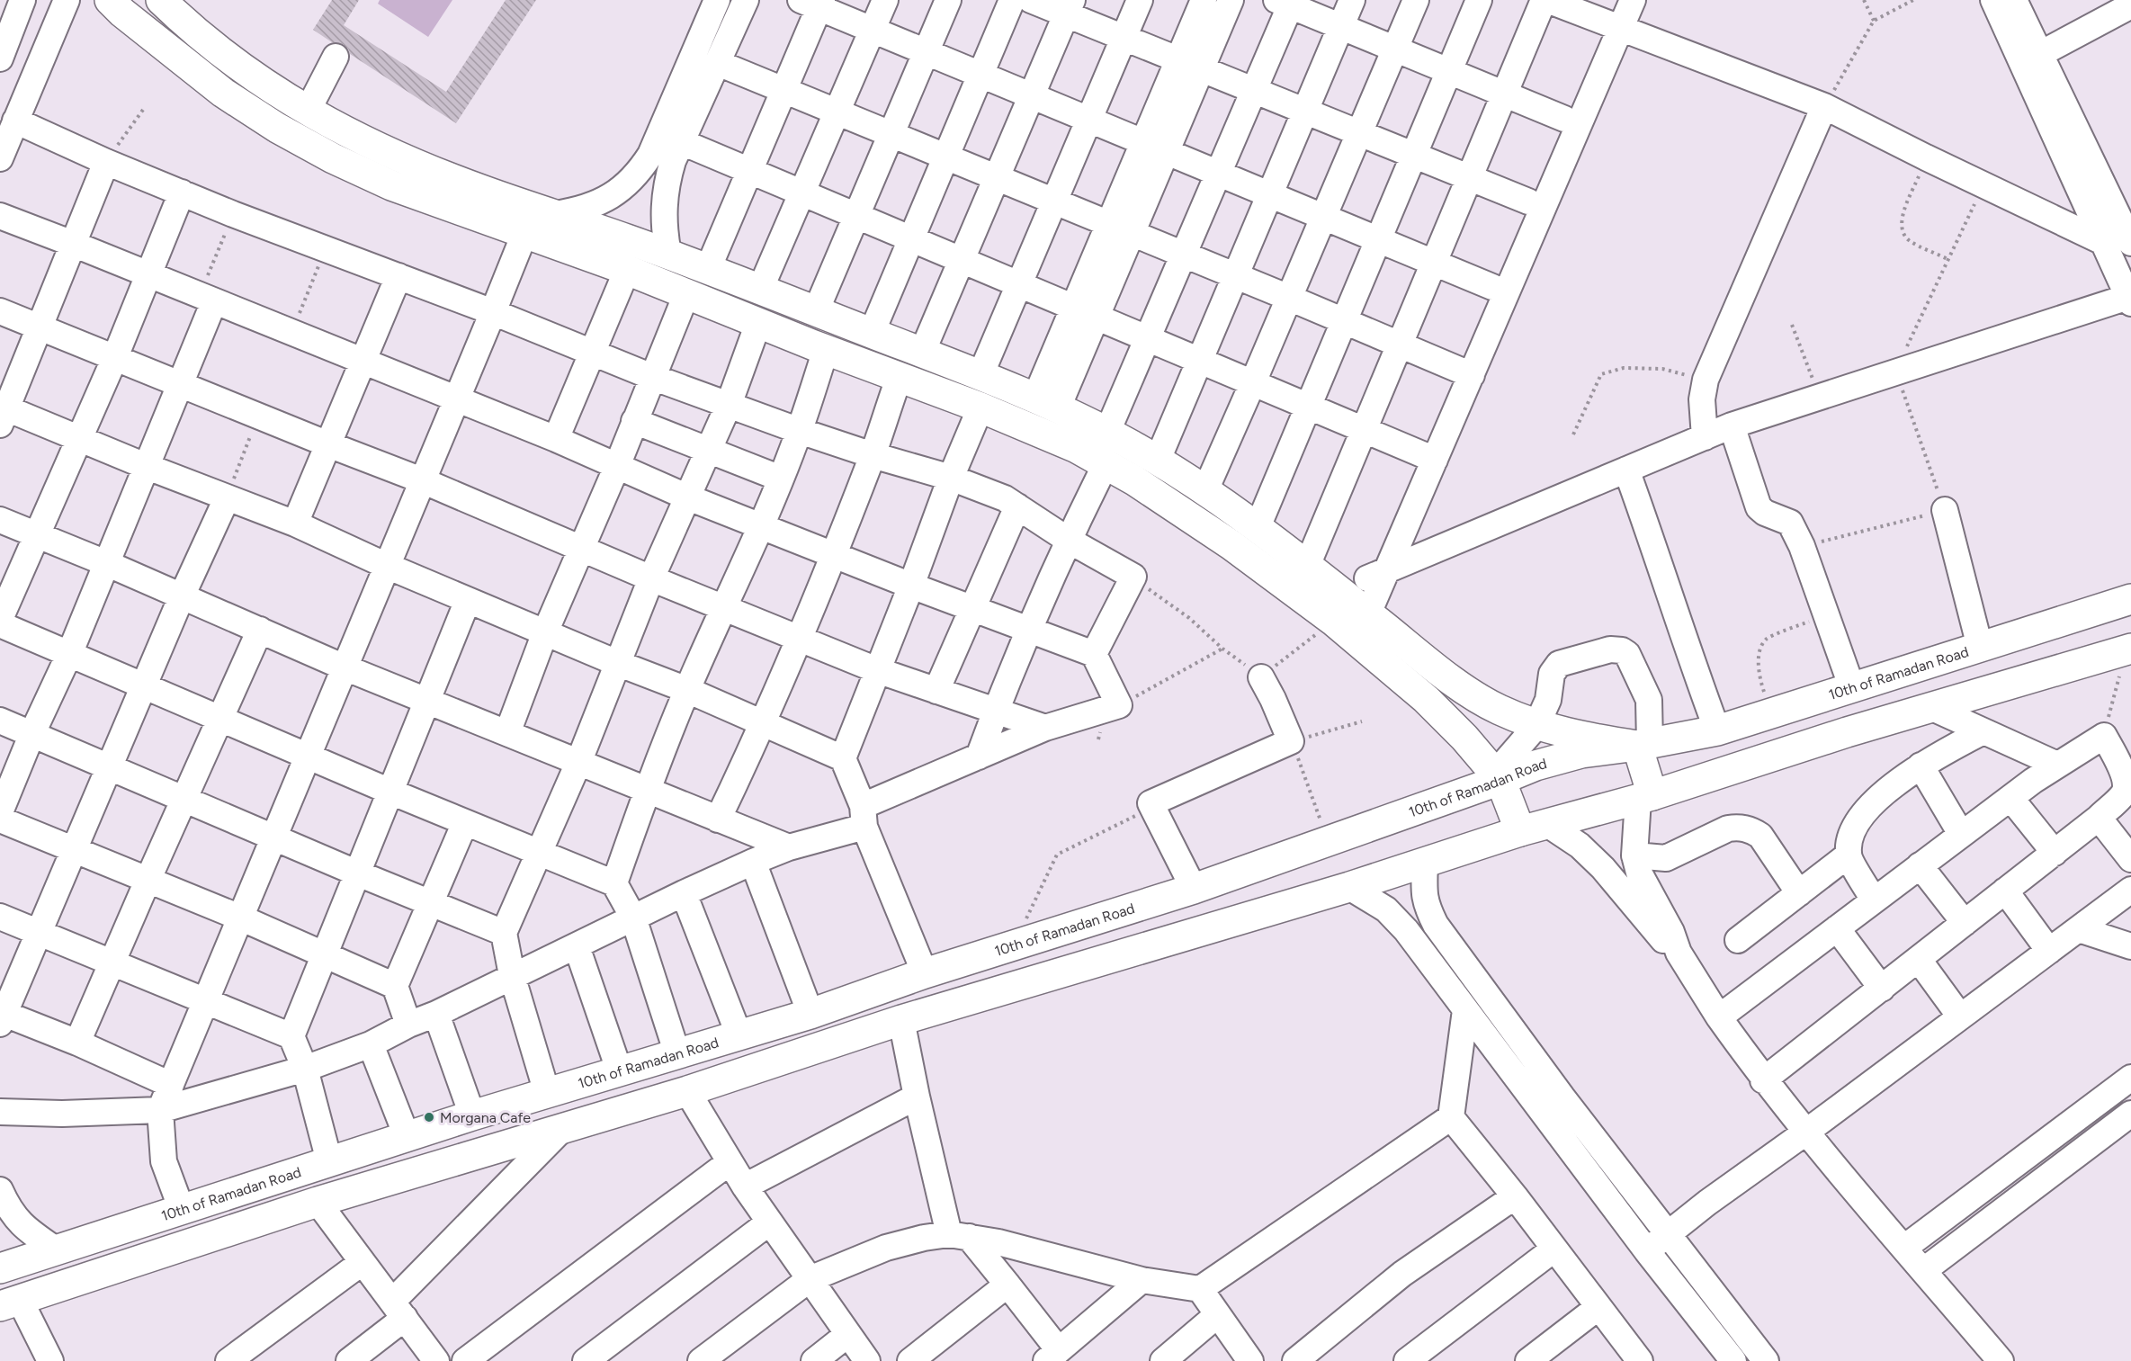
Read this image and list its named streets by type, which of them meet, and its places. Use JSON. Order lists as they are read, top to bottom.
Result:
{
  "streets": {
    "main road": ["10th of Ramadan Road"]
  },
  "places": ["Morgana Cafe"]
}
